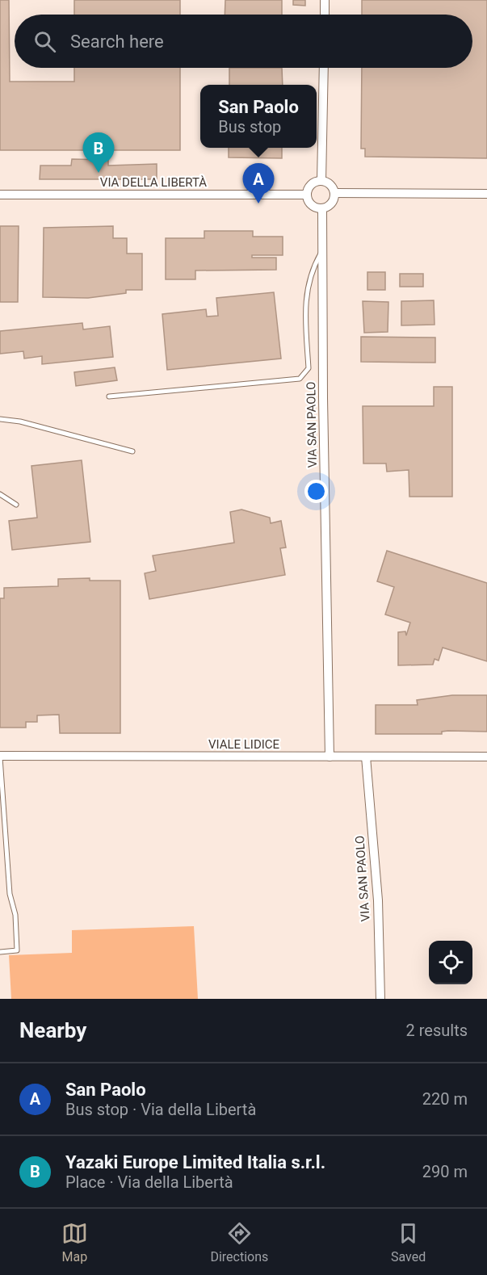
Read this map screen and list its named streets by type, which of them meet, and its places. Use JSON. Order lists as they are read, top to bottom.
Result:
{
  "streets": {
    "street": ["VIA DELLA LIBERTÀ", "VIA SAN PAOLO", "VIALE LIDICE"]
  },
  "crossings": [
    ["VIA DELLA LIBERTÀ", "VIA SAN PAOLO"],
    ["VIA SAN PAOLO", "VIALE LIDICE"]
  ],
  "page": {
    "search": "Search here",
    "popup": ["San Paolo", "Bus stop"],
    "pins": ["B", "A"],
    "heading": ["Nearby", "2 results"],
    "list": [
      {
        "mark": "A",
        "name": "San Paolo",
        "note": "Bus stop · Via della Libertà",
        "value": "220 m"
      },
      {
        "mark": "B",
        "name": "Yazaki Europe Limited Italia s.r.l.",
        "note": "Place · Via della Libertà",
        "value": "290 m"
      }
    ],
    "nav": ["Map", "Directions", "Saved"]
  }
}
